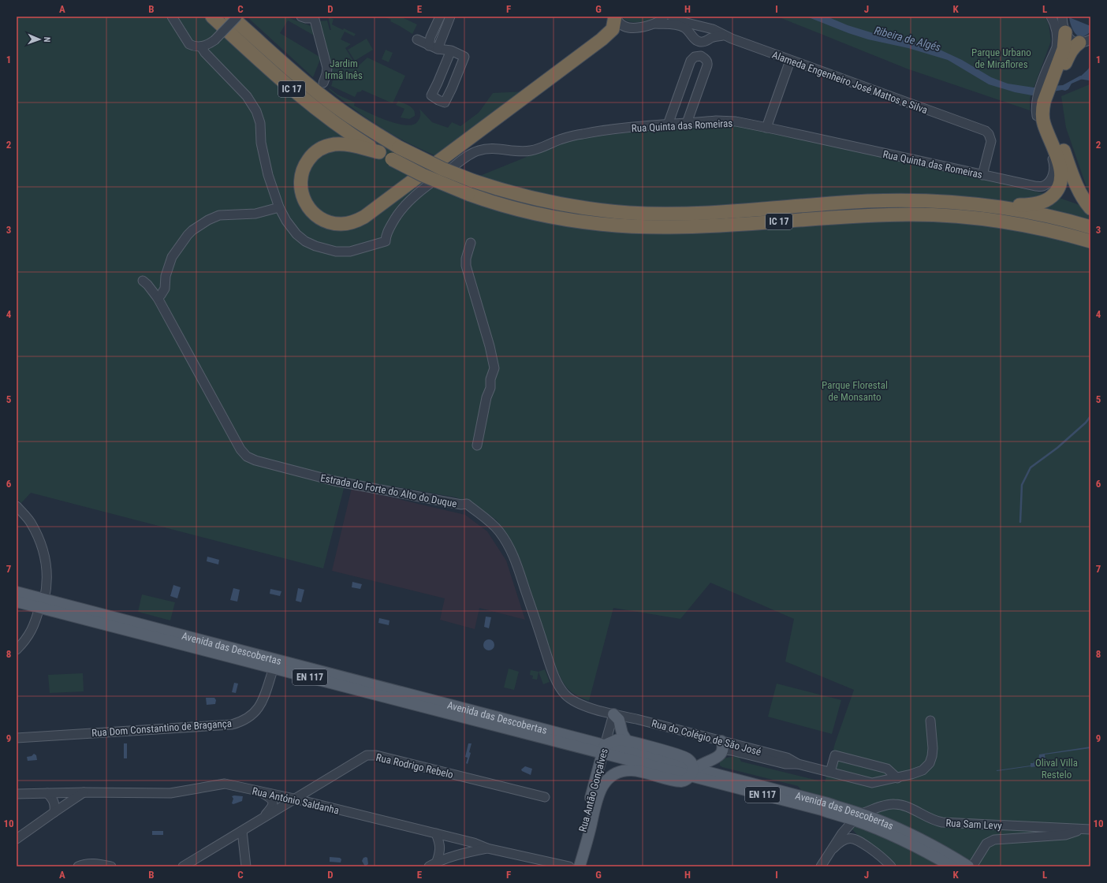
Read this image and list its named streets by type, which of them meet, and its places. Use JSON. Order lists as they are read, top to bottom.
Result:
{
  "streets": {
    "highway": ["IC 17"],
    "main road": ["Avenida das Descobertas", "EN 117", "Rua Antão Gonçalves"],
    "street": [
      "Alameda Engenheiro José Mattos e Silva",
      "Rua Quinta das Romeiras",
      "Estrada do Forte do Alto do Duque",
      "Rua Dom Constantino de Bragança",
      "Rua do Colégio de São José",
      "Rua Rodrigo Rebelo",
      "Rua António Saldanha",
      "Rua Sam Levy"
    ]
  },
  "crossings": [
    ["Alameda Engenheiro José Mattos e Silva", "Rua Quinta das Romeiras"],
    ["Estrada do Forte do Alto do Duque", "Rua do Colégio de São José"],
    ["Estrada do Forte do Alto do Duque", "Rua Antão Gonçalves"],
    ["Avenida das Descobertas", "Rua Dom Constantino de Bragança"],
    ["Avenida das Descobertas", "Rua Antão Gonçalves"],
    ["Avenida das Descobertas", "Rua Sam Levy"],
    ["Rua do Colégio de São José", "Rua Antão Gonçalves"],
    ["Rua Rodrigo Rebelo", "Rua António Saldanha"]
  ],
  "water": ["Ribeira de Algés"],
  "parks": [
    "Parque Urbano de Miraflores",
    "Jardim Irmã Inês",
    "Parque Florestal de Monsanto",
    "Olival Villa Restelo"
  ],
  "north": "right",
  "grid": {
    "columns": [
      "A",
      "B",
      "C",
      "D",
      "E",
      "F",
      "G",
      "H",
      "I",
      "J",
      "K",
      "L"
    ],
    "rows": [
      "1",
      "2",
      "3",
      "4",
      "5",
      "6",
      "7",
      "8",
      "9",
      "10"
    ]
  }
}
